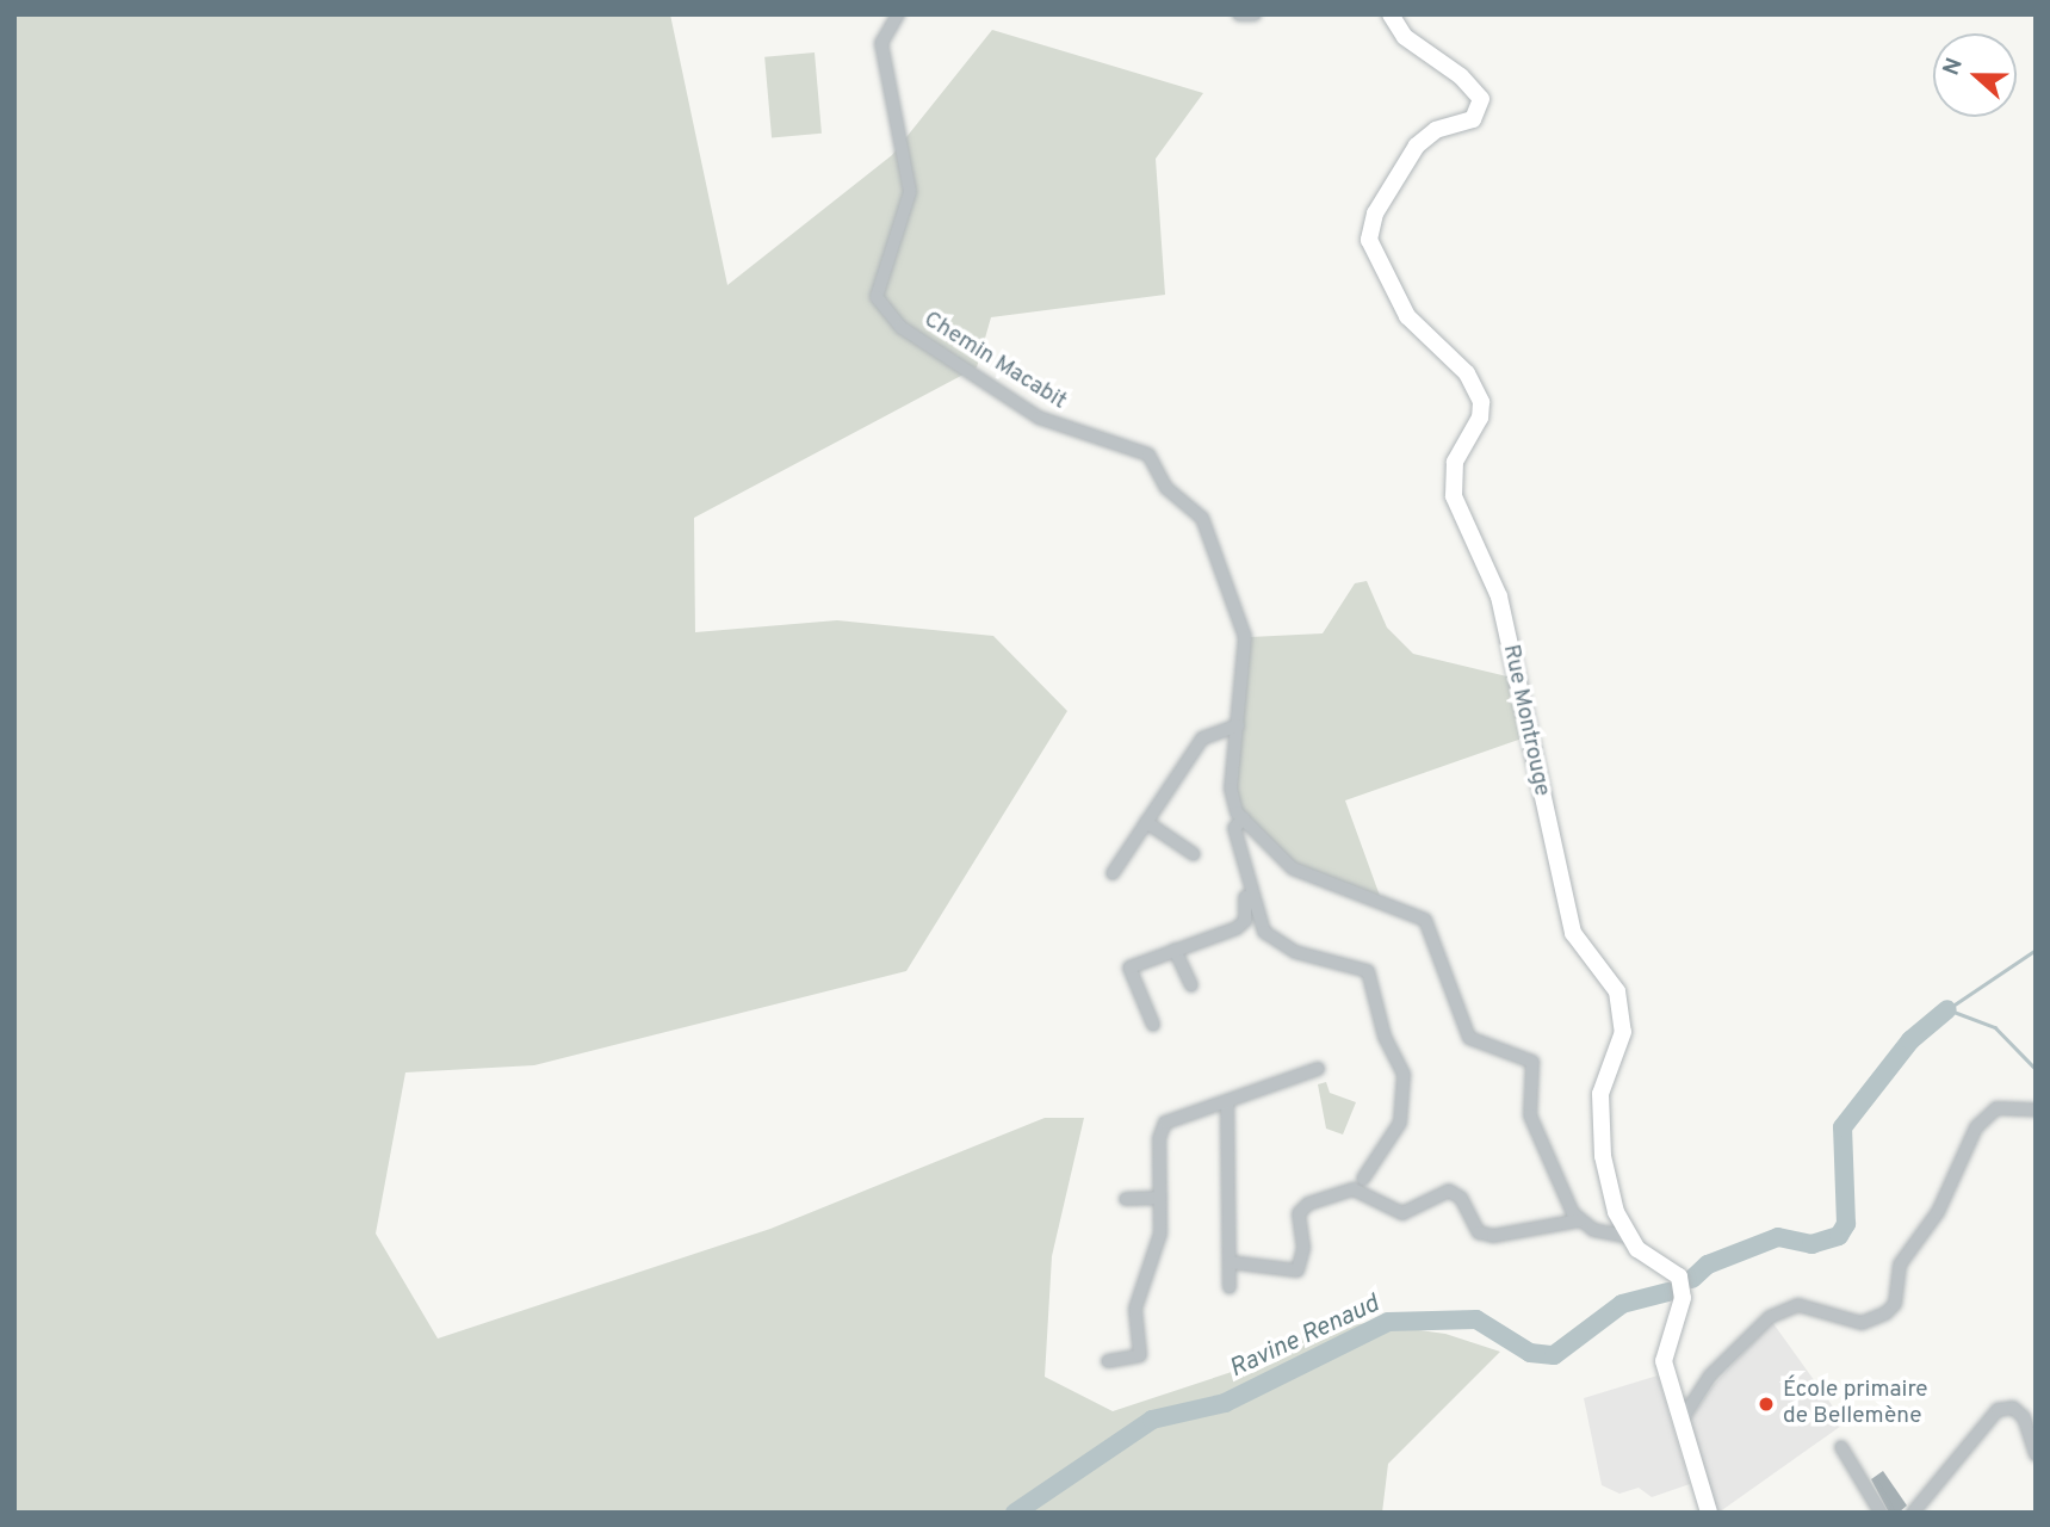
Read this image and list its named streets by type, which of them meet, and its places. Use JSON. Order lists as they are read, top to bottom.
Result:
{
  "streets": {
    "main road": ["Rue Montrouge"],
    "street": ["Chemin Macabit"]
  },
  "water": ["Ravine Renaud"],
  "places": ["École primaire de Bellemène"],
  "north": "left"
}
